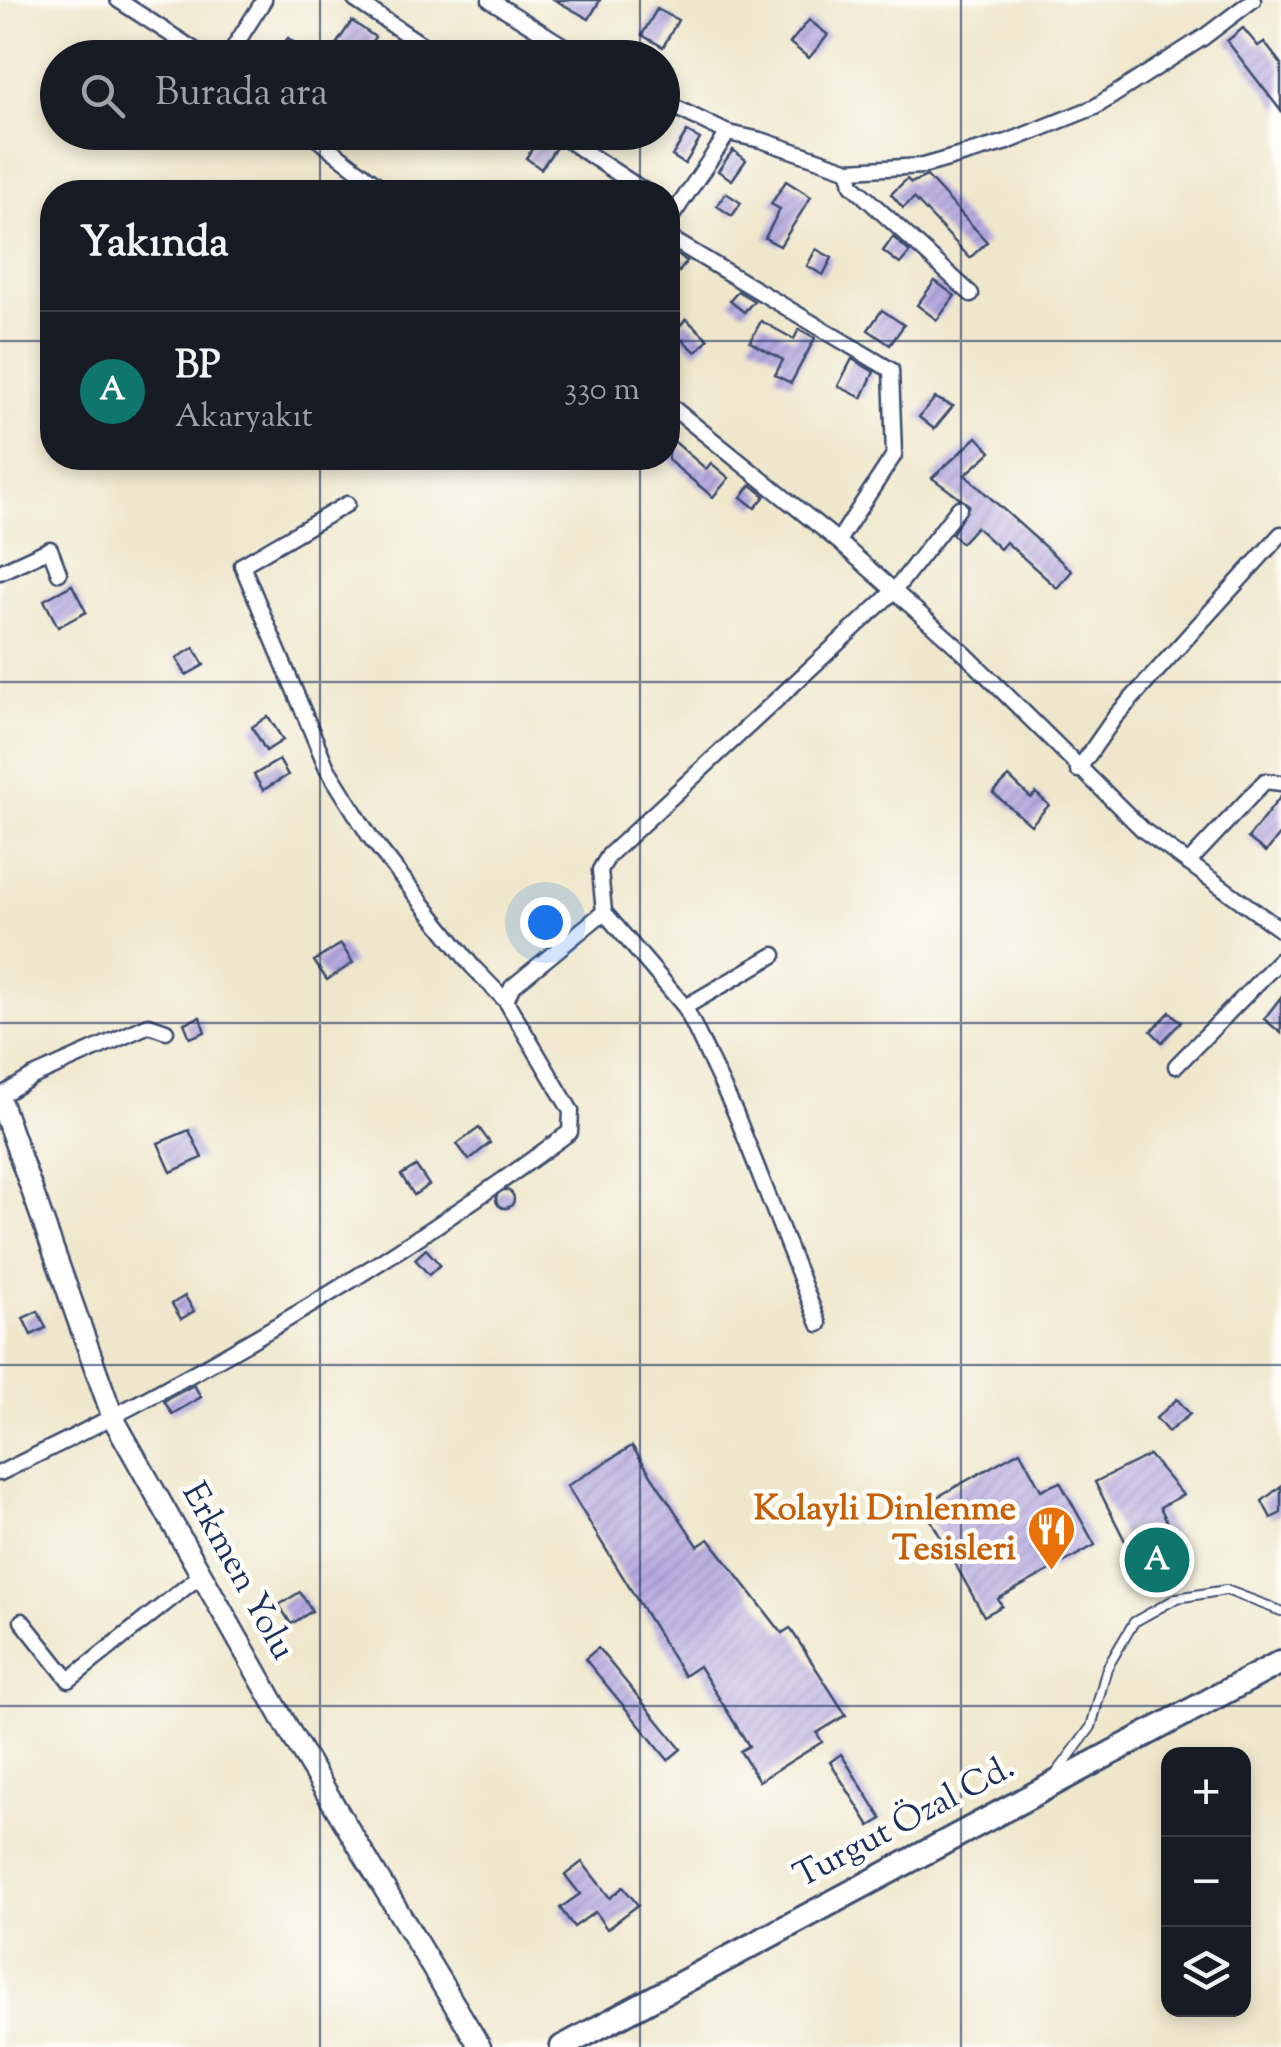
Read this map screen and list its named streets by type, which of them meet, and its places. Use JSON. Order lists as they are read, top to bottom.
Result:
{
  "streets": {
    "main road": ["Turgut Özal Cd."],
    "street": ["Erkmen Yolu"]
  },
  "places": {
    "restaurant": ["Kolayli Dinlenme Tesisleri"]
  },
  "page": {
    "search": "Burada ara",
    "heading": "Yakında",
    "list": [
      {
        "mark": "A",
        "name": "BP",
        "note": "Akaryakıt",
        "value": "330 m"
      }
    ],
    "pins": "A",
    "map_buttons": ["+", "−"]
  }
}
